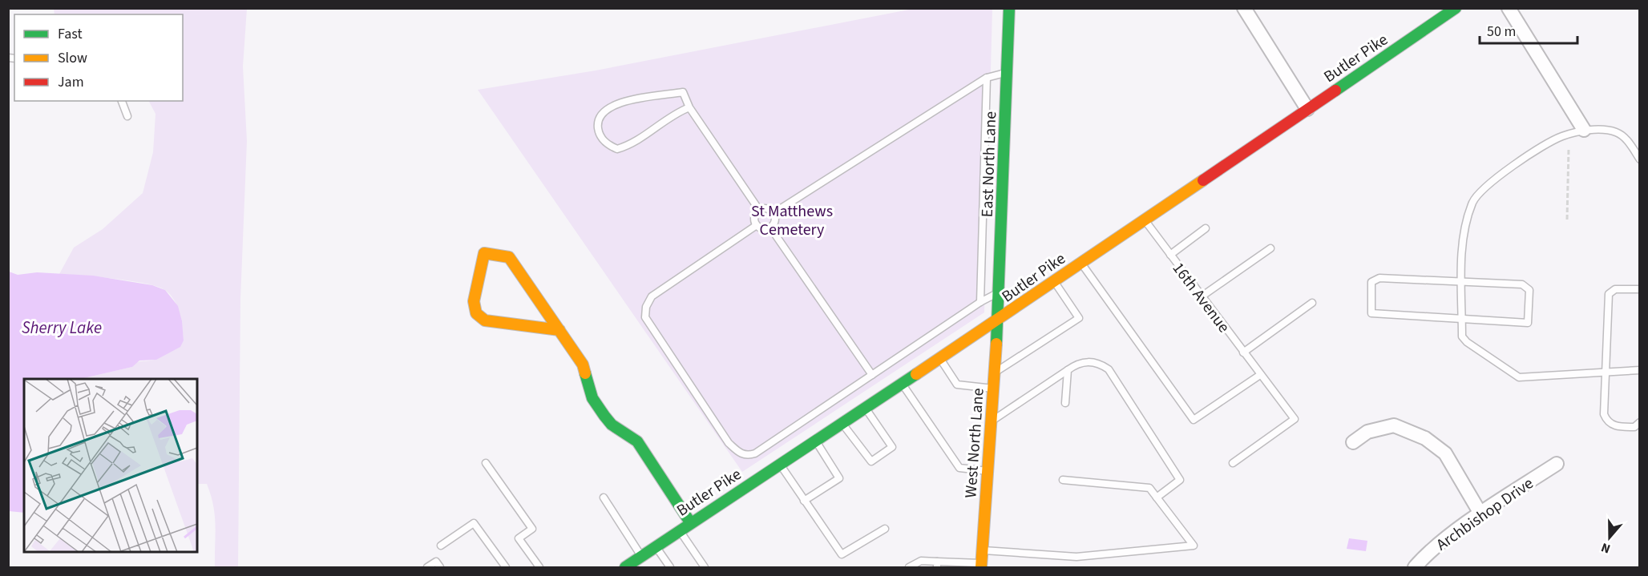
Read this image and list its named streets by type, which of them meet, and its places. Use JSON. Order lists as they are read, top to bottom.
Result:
{
  "streets": {
    "main road": ["Butler Pike", "East North Lane", "West North Lane"],
    "street": ["Archbishop Drive"],
    "lane": ["16th Avenue"]
  },
  "crossings": [
    ["Butler Pike", "East North Lane"],
    ["Butler Pike", "16th Avenue"],
    ["Butler Pike", "West North Lane"],
    ["East North Lane", "West North Lane"]
  ],
  "water": ["Sherry Lake"],
  "parks": ["St Matthews Cemetery"],
  "legend": ["Fast", "Slow", "Jam"],
  "scale_bar": "50 m",
  "north": "bottom"
}
